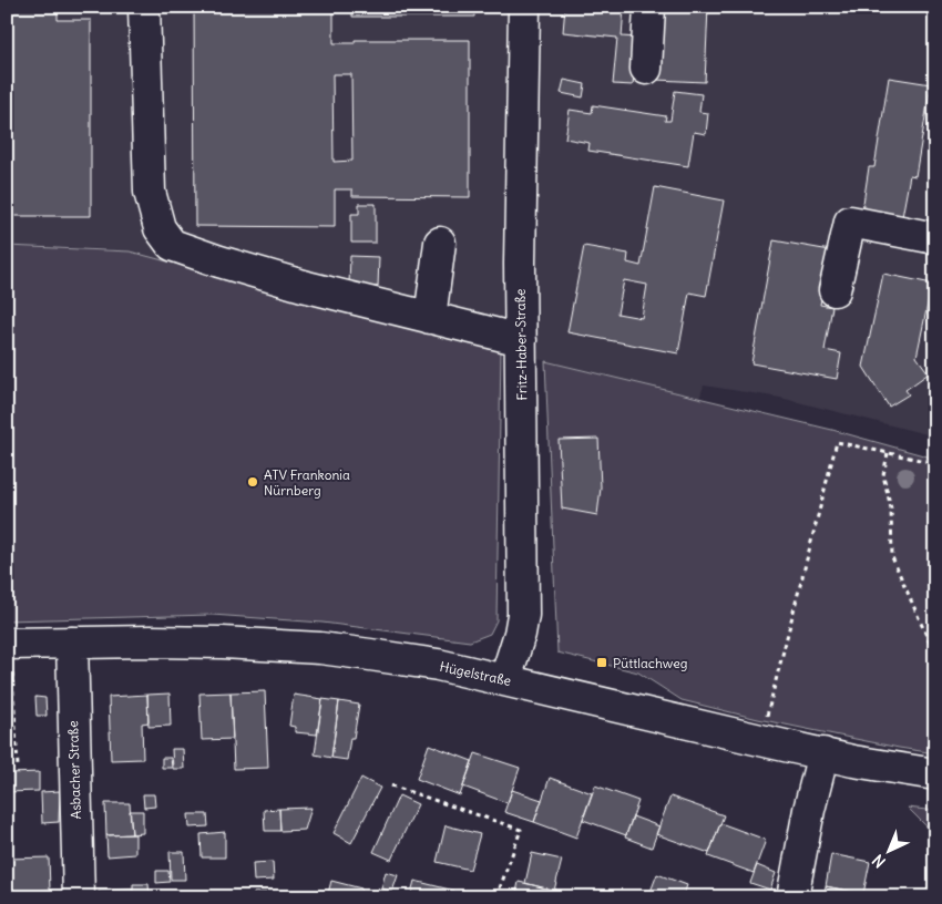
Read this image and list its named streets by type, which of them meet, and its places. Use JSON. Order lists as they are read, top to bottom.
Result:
{
  "streets": {
    "street": ["Fritz-Haber-Straße", "Hügelstraße", "Asbacher Straße"]
  },
  "crossings": [
    ["Fritz-Haber-Straße", "Hügelstraße"],
    ["Hügelstraße", "Asbacher Straße"]
  ],
  "places": {
    "other": ["ATV Frankonia Nürnberg"],
    "transit": ["Püttlachweg"]
  },
  "north": "bottom left"
}
